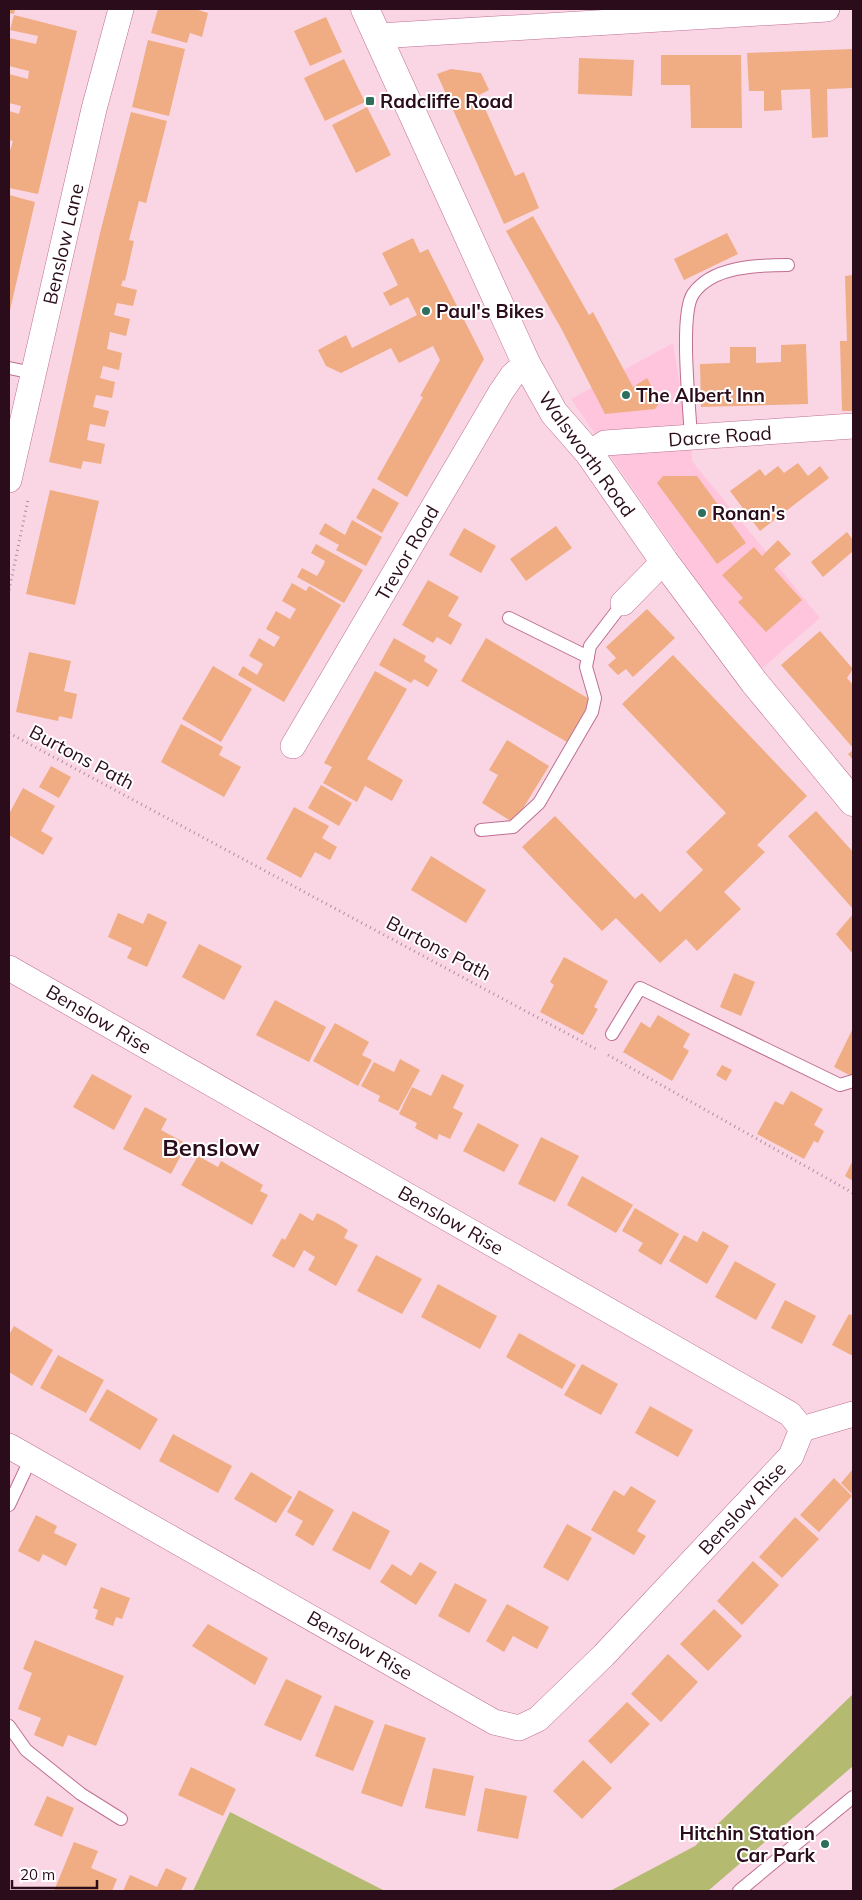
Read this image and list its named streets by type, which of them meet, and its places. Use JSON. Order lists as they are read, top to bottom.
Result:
{
  "streets": {
    "main road": ["Walsworth Road"],
    "street": [
      "Benslow Lane",
      "Dacre Road",
      "Trevor Road",
      "Benslow Rise"
    ],
    "path": ["Burtons Path"]
  },
  "crossings": [
    ["Dacre Road", "Walsworth Road"],
    ["Walsworth Road", "Trevor Road"]
  ],
  "districts": ["Benslow"],
  "places": {
    "transit": ["Radcliffe Road"],
    "other": [
      "Paul's Bikes",
      "The Albert Inn",
      "Ronan's",
      "Hitchin Station Car Park"
    ]
  },
  "scale_bar": "20 m"
}
